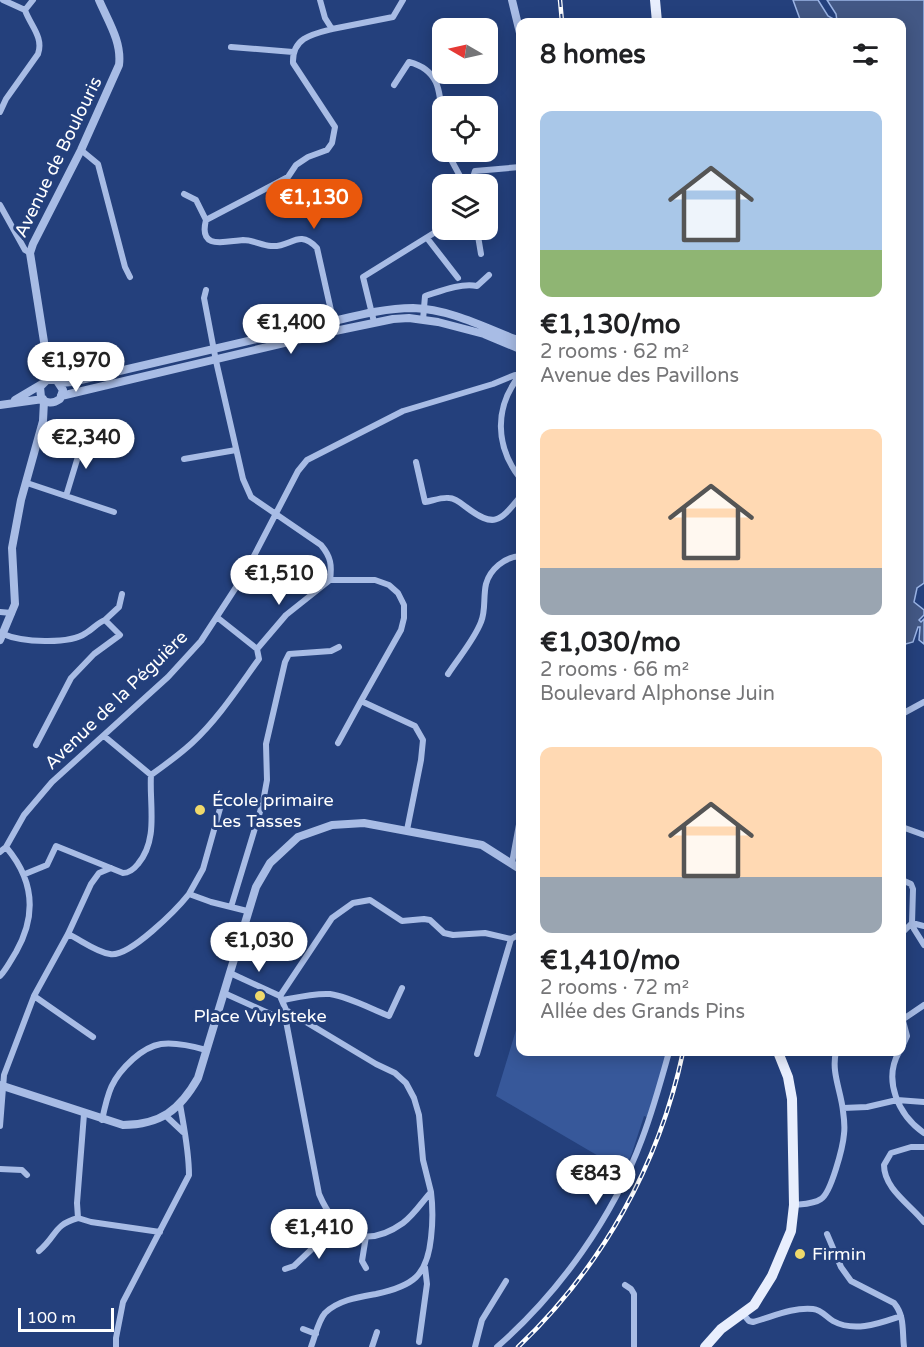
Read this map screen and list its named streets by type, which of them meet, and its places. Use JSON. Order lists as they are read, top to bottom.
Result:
{
  "streets": {
    "street": ["Avenue de Boulouris", "Avenue de la Péguière"]
  },
  "places": ["École primaire Les Tasses", "Place Vuylsteke", "Firmin"],
  "scale_bar": "100 m",
  "north": "left",
  "page": {
    "heading": "8 homes",
    "list": [
      {
        "name": "€1,130/mo",
        "note": "2 rooms · 62 m² · Avenue des Pavillons"
      },
      {
        "name": "€1,030/mo",
        "note": "2 rooms · 66 m² · Boulevard Alphonse Juin"
      },
      {
        "name": "€1,410/mo",
        "note": "2 rooms · 72 m² · Allée des Grands Pins"
      }
    ],
    "price": [
      "€1,130",
      "€1,400",
      "€1,970",
      "€2,340",
      "€1,510",
      "€1,030",
      "€843",
      "€1,410"
    ],
    "scale": "100 m"
  }
}
